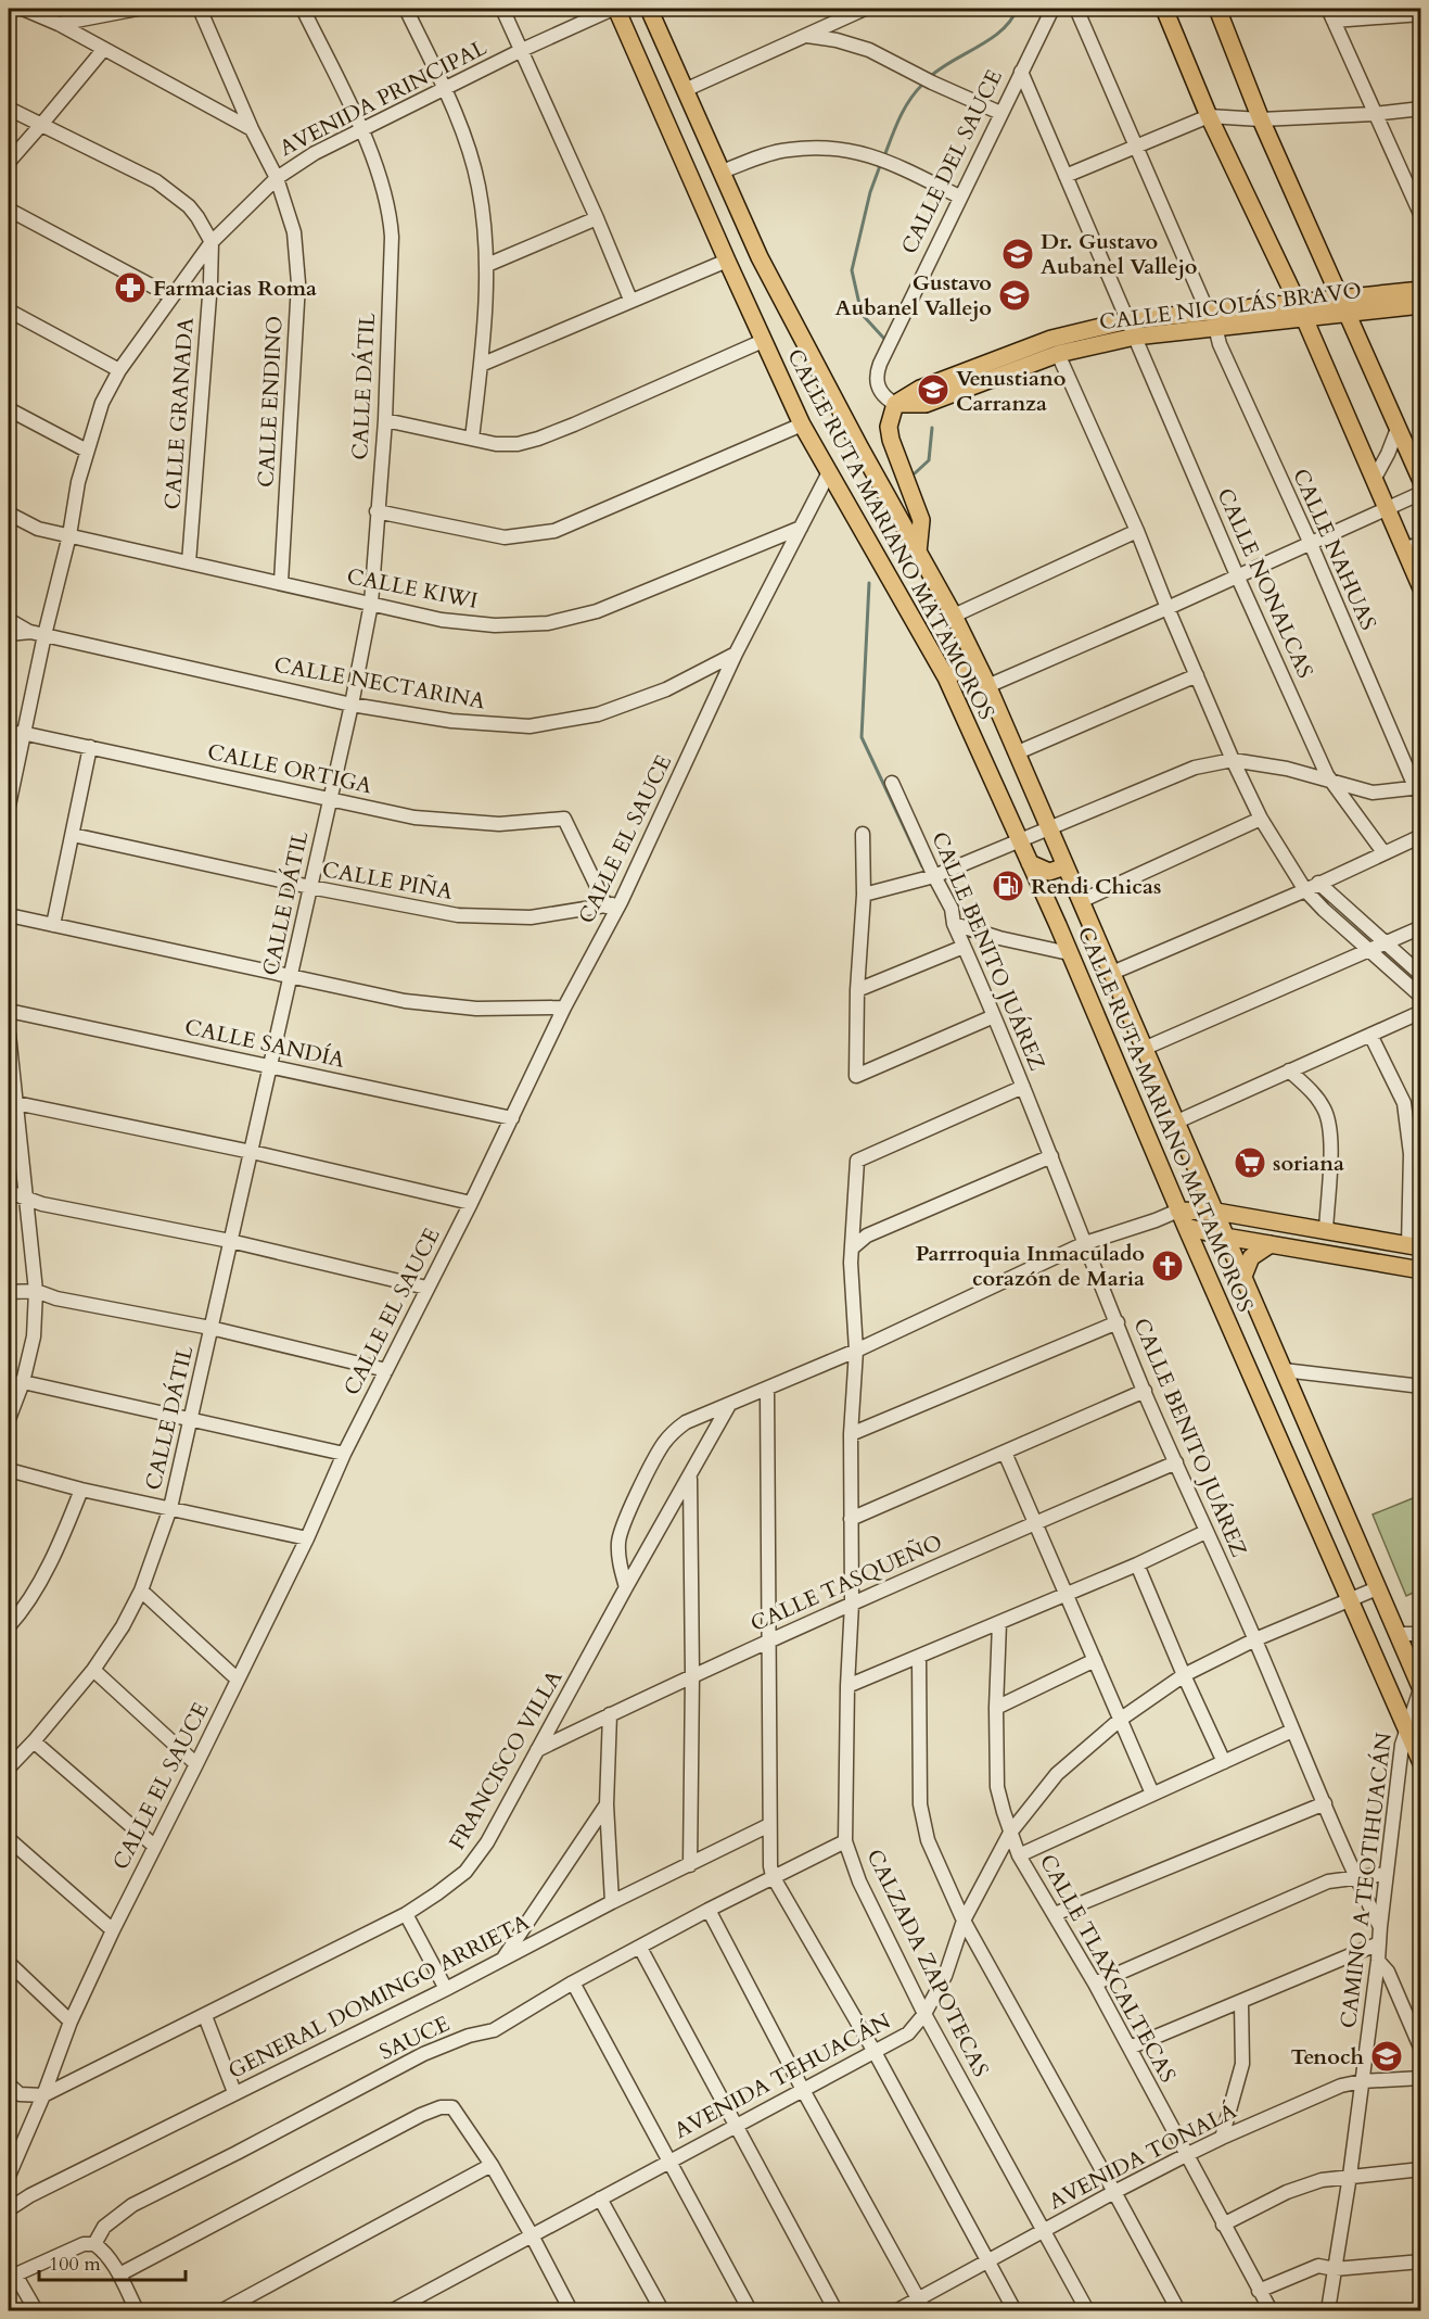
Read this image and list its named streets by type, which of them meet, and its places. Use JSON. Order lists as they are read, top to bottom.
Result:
{
  "streets": {
    "main road": ["CALLE NICOLÁS BRAVO", "CALLE RUTA MARIANO MATAMOROS"],
    "street": [
      "AVENIDA PRINCIPAL",
      "CALLE DEL SAUCE",
      "CALLE DÁTIL",
      "CALLE ENDINO",
      "CALLE GRANADA",
      "CALLE NAHUAS",
      "CALLE NONALCAS",
      "CALLE KIWI",
      "CALLE NECTARINA",
      "CALLE ORTIGA",
      "CALLE EL SAUCE",
      "CALLE PIÑA",
      "CALLE BENITO JUÁREZ",
      "CALLE SANDÍA",
      "CALLE TASQUEÑO",
      "FRANCISCO VILLA",
      "CAMINO A TEOTIHUACÁN",
      "CALZADA ZAPOTECAS",
      "CALLE TLAXCALTECAS",
      "GENERAL DOMINGO ARRIETA",
      "SAUCE",
      "AVENIDA TEHUACÁN",
      "AVENIDA TONALÁ"
    ]
  },
  "crossings": [
    ["AVENIDA PRINCIPAL", "CALLE DÁTIL"],
    ["AVENIDA PRINCIPAL", "CALLE ENDINO"],
    ["AVENIDA PRINCIPAL", "CALLE GRANADA"],
    ["AVENIDA PRINCIPAL", "CALLE RUTA MARIANO MATAMOROS"],
    ["AVENIDA PRINCIPAL", "CALLE KIWI"],
    ["AVENIDA PRINCIPAL", "CALLE NECTARINA"],
    ["AVENIDA PRINCIPAL", "CALLE ORTIGA"],
    ["CALLE DEL SAUCE", "CALLE NICOLÁS BRAVO"],
    ["CALLE DEL SAUCE", "CALLE NONALCAS"],
    ["CALLE NICOLÁS BRAVO", "CALLE NAHUAS"],
    ["CALLE NICOLÁS BRAVO", "CALLE NONALCAS"],
    ["CALLE DÁTIL", "CALLE KIWI"],
    ["CALLE DÁTIL", "CALLE NECTARINA"],
    ["CALLE DÁTIL", "CALLE ORTIGA"],
    ["CALLE DÁTIL", "CALLE PIÑA"],
    ["CALLE DÁTIL", "CALLE SANDÍA"],
    ["CALLE ENDINO", "CALLE KIWI"],
    ["CALLE GRANADA", "CALLE KIWI"],
    ["CALLE RUTA MARIANO MATAMOROS", "CALLE EL SAUCE"],
    ["CALLE RUTA MARIANO MATAMOROS", "CAMINO A TEOTIHUACÁN"],
    ["CALLE RUTA MARIANO MATAMOROS", "AVENIDA TEHUACÁN"],
    ["CALLE KIWI", "CALLE EL SAUCE"],
    ["CALLE NECTARINA", "CALLE EL SAUCE"],
    ["CALLE ORTIGA", "CALLE PIÑA"],
    ["CALLE EL SAUCE", "CALLE PIÑA"],
    ["CALLE EL SAUCE", "CALLE SANDÍA"],
    ["CALLE EL SAUCE", "FRANCISCO VILLA"],
    ["CALLE BENITO JUÁREZ", "CALLE TASQUEÑO"],
    ["CALLE BENITO JUÁREZ", "CAMINO A TEOTIHUACÁN"],
    ["CALLE BENITO JUÁREZ", "CALZADA ZAPOTECAS"],
    ["CALLE BENITO JUÁREZ", "AVENIDA TEHUACÁN"],
    ["CALLE TASQUEÑO", "FRANCISCO VILLA"],
    ["CALLE TASQUEÑO", "CALZADA ZAPOTECAS"],
    ["CAMINO A TEOTIHUACÁN", "AVENIDA TONALÁ"],
    ["CALZADA ZAPOTECAS", "SAUCE"],
    ["CALZADA ZAPOTECAS", "AVENIDA TEHUACÁN"],
    ["CALZADA ZAPOTECAS", "AVENIDA TONALÁ"],
    ["CALLE TLAXCALTECAS", "AVENIDA TEHUACÁN"],
    ["CALLE TLAXCALTECAS", "AVENIDA TONALÁ"]
  ],
  "places": {
    "school or university": [
      "Dr. Gustavo Aubanel Vallejo",
      "Gustavo Aubanel Vallejo",
      "Venustiano Carranza",
      "Tenoch"
    ],
    "pharmacy": ["Farmacias Roma"],
    "fuel station": ["Rendi Chicas"],
    "supermarket": ["soriana"],
    "church": ["Parrroquia Inmaculado corazón de Maria"]
  },
  "scale_bar": "100 m"
}
